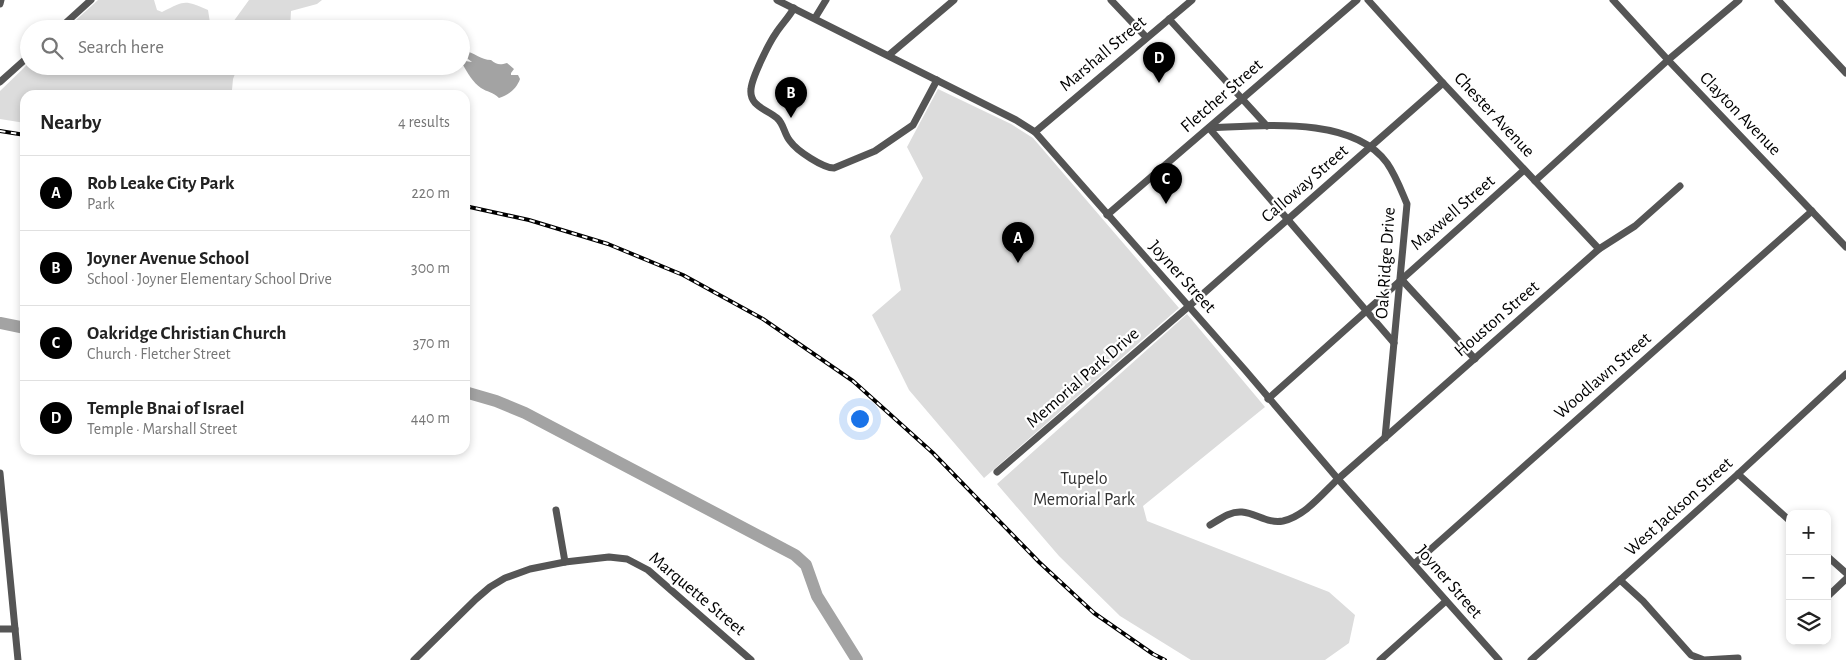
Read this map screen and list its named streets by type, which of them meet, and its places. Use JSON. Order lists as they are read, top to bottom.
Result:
{
  "streets": {
    "street": [
      "Marshall Street",
      "Fletcher Street",
      "Clayton Avenue",
      "Chester Avenue",
      "Calloway Street",
      "Maxwell Street",
      "Oak Ridge Drive",
      "Joyner Street",
      "Houston Street",
      "Woodlawn Street",
      "Memorial Park Drive",
      "West Jackson Street",
      "Marquette Street"
    ]
  },
  "crossings": [
    ["Marshall Street", "Joyner Street"],
    ["Fletcher Street", "Oak Ridge Drive"],
    ["Fletcher Street", "Joyner Street"],
    ["Clayton Avenue", "Woodlawn Street"],
    ["Chester Avenue", "Calloway Street"],
    ["Chester Avenue", "Maxwell Street"],
    ["Chester Avenue", "Houston Street"],
    ["Calloway Street", "Oak Ridge Drive"],
    ["Calloway Street", "Joyner Street"],
    ["Calloway Street", "Memorial Park Drive"],
    ["Maxwell Street", "Oak Ridge Drive"],
    ["Maxwell Street", "Joyner Street"],
    ["Oak Ridge Drive", "Houston Street"],
    ["Joyner Street", "Houston Street"],
    ["Joyner Street", "Woodlawn Street"],
    ["Joyner Street", "Memorial Park Drive"]
  ],
  "parks": ["Tupelo Memorial Park"],
  "page": {
    "search": "Search here",
    "pins": [
      "D",
      "B",
      "C",
      "A"
    ],
    "heading": ["Nearby", "4 results"],
    "list": [
      {
        "mark": "A",
        "name": "Rob Leake City Park",
        "note": "Park",
        "value": "220 m"
      },
      {
        "mark": "B",
        "name": "Joyner Avenue School",
        "note": "School · Joyner Elementary School Drive",
        "value": "300 m"
      },
      {
        "mark": "C",
        "name": "Oakridge Christian Church",
        "note": "Church · Fletcher Street",
        "value": "370 m"
      },
      {
        "mark": "D",
        "name": "Temple Bnai of Israel",
        "note": "Temple · Marshall Street",
        "value": "440 m"
      }
    ],
    "map_buttons": ["+", "−"]
  }
}
